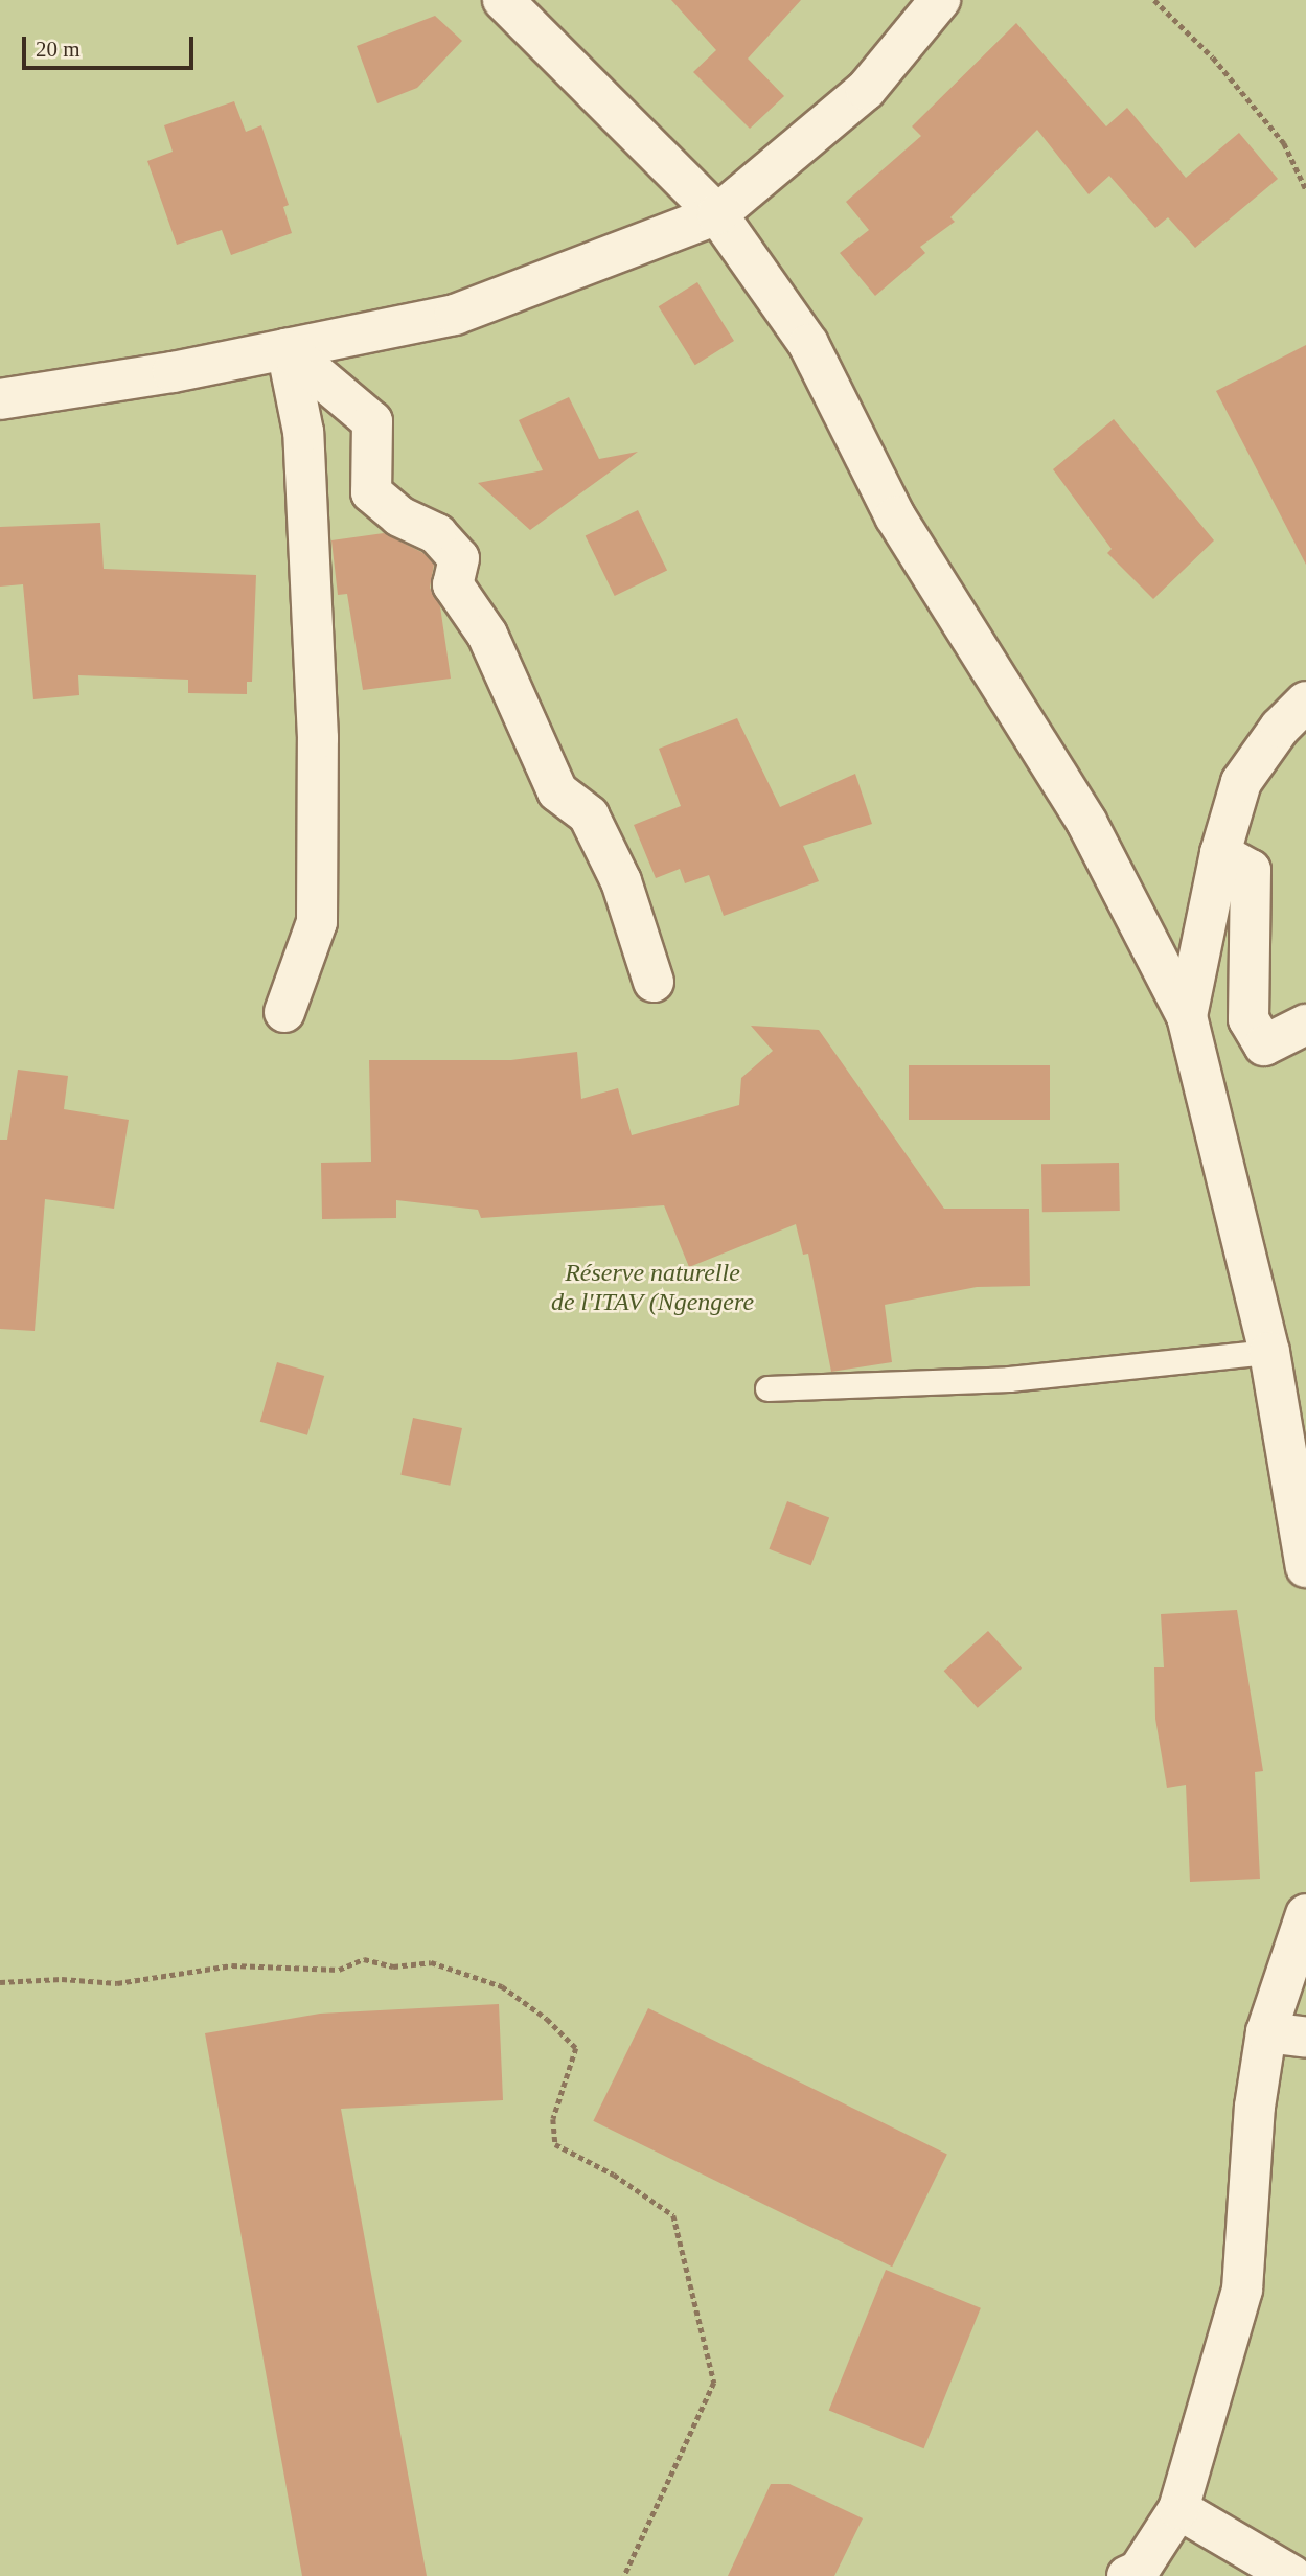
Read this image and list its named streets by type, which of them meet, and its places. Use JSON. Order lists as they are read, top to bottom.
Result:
{
  "parks": ["Réserve naturelle de l'ITAV (Ngengere"],
  "scale_bar": "20 m"
}
